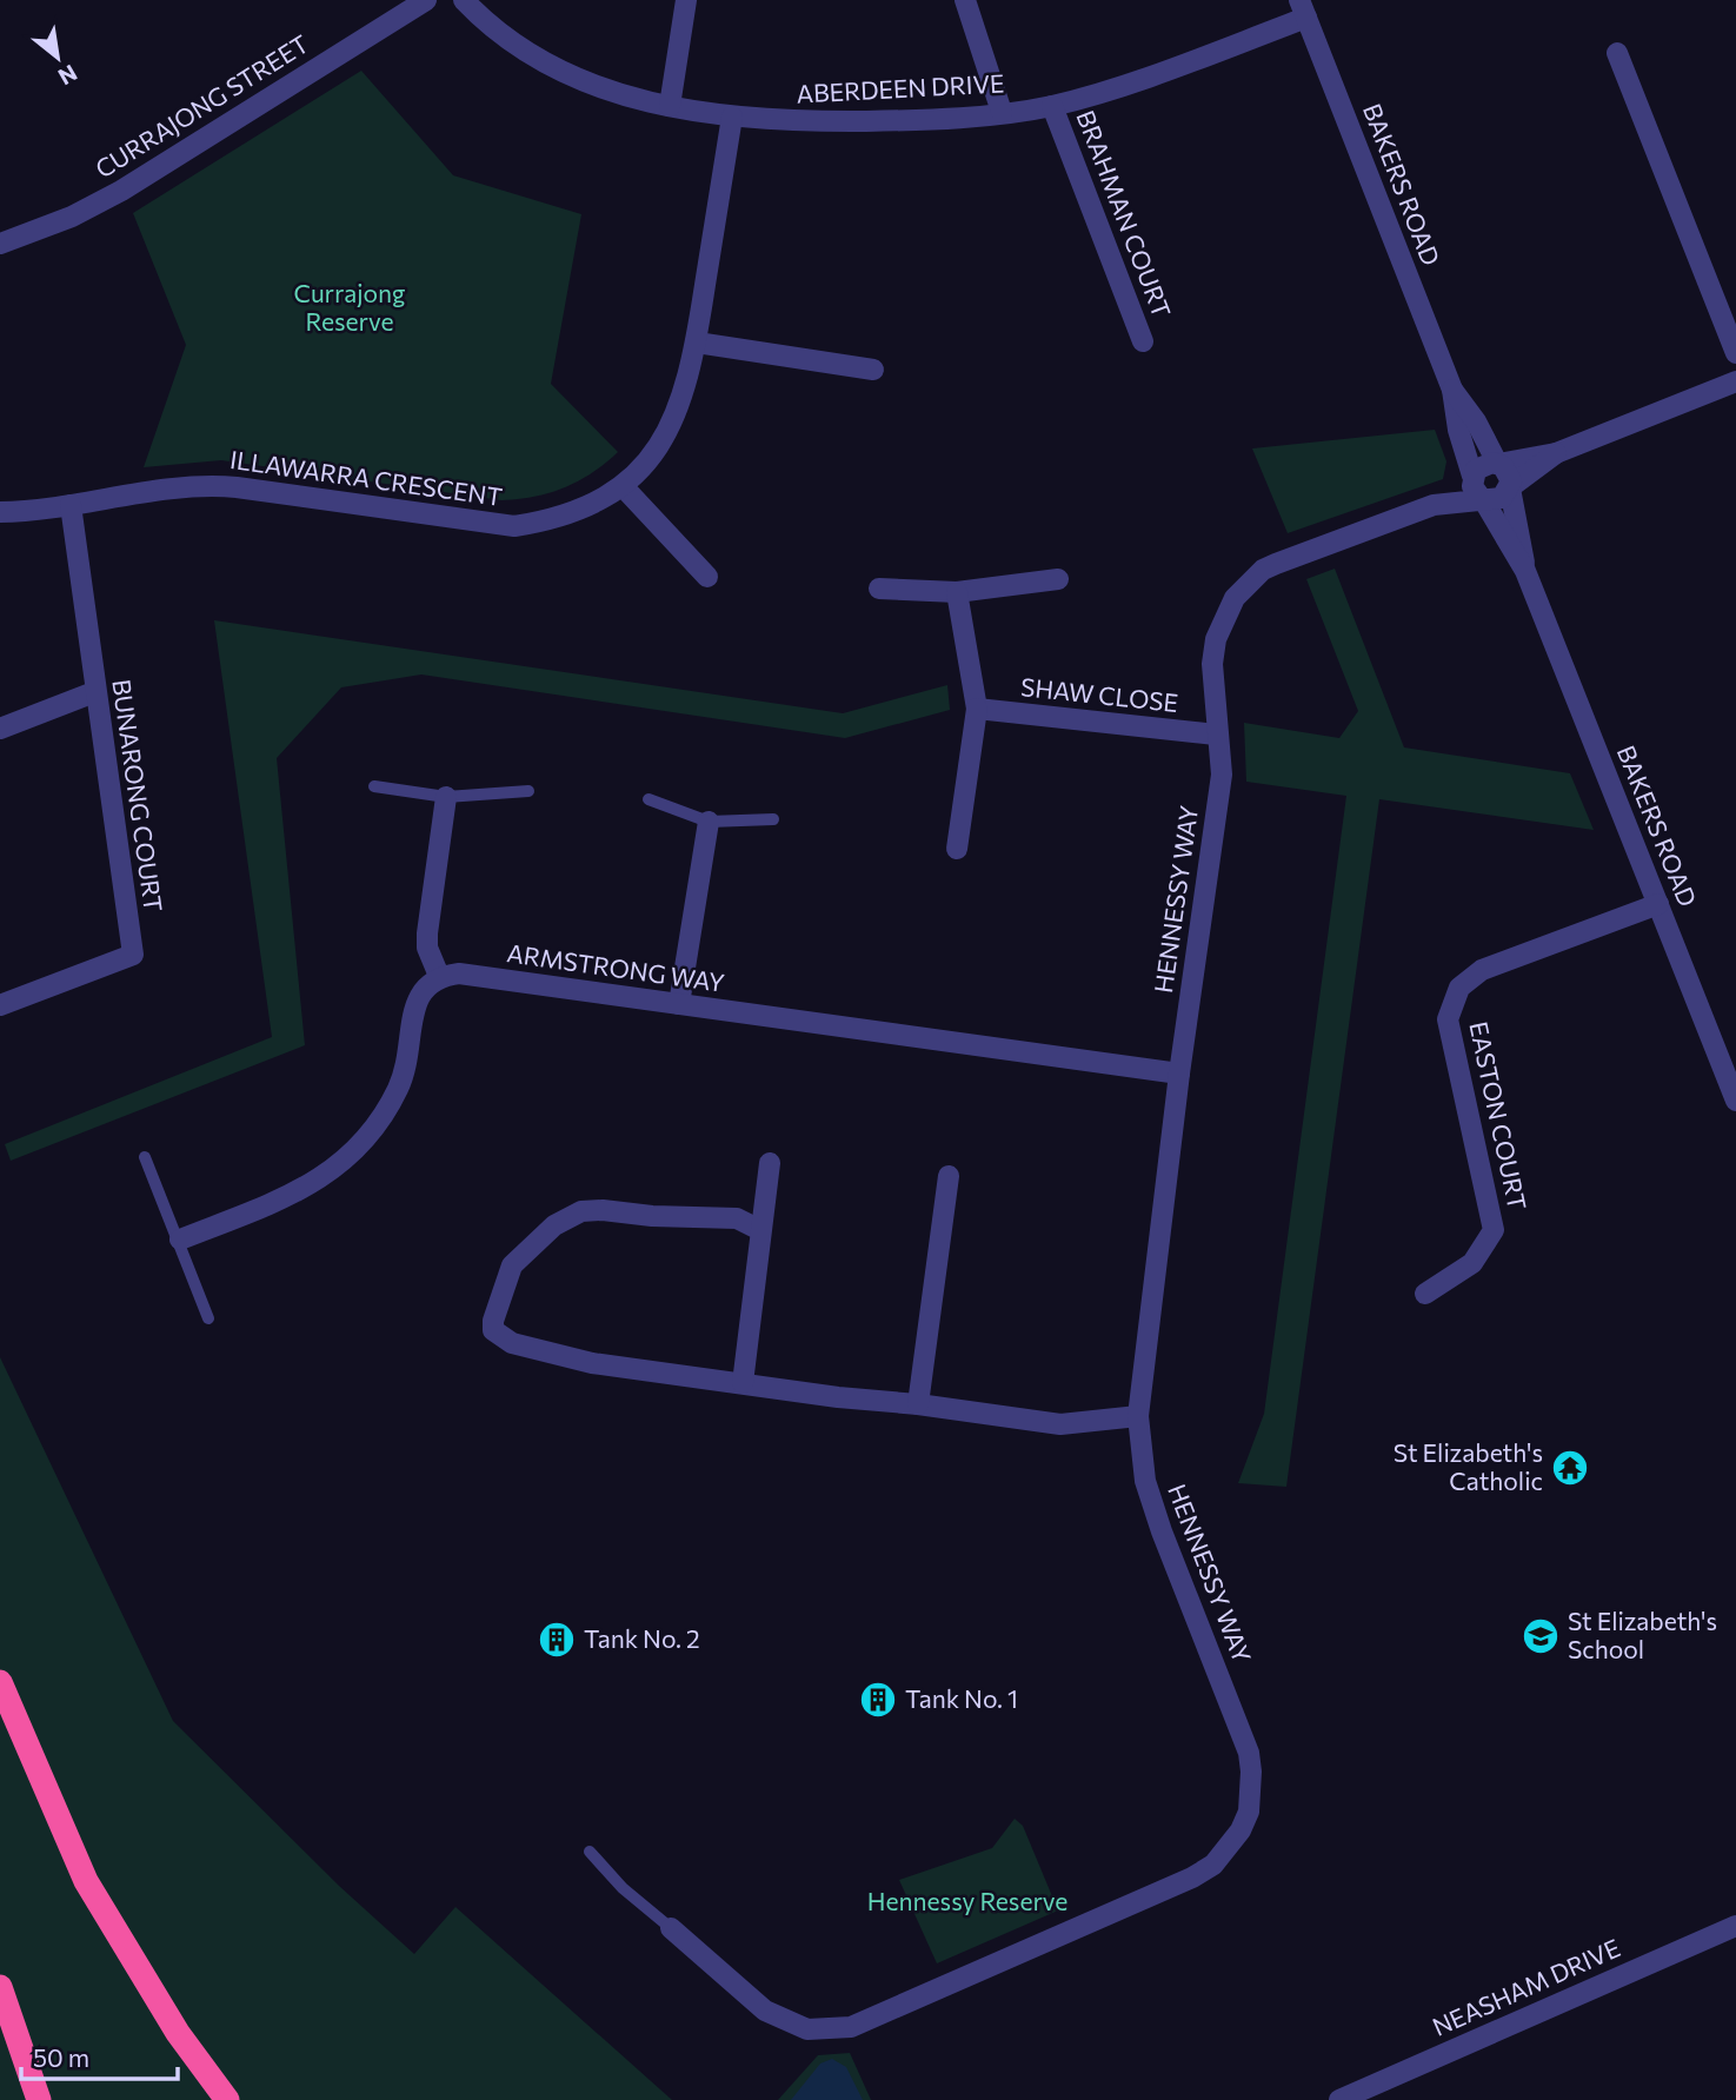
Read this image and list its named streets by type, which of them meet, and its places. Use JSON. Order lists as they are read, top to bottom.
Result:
{
  "streets": {
    "street": [
      "ABERDEEN DRIVE",
      "CURRAJONG STREET",
      "BAKERS ROAD",
      "BRAHMAN COURT",
      "ILLAWARRA CRESCENT",
      "SHAW CLOSE",
      "BUNARONG COURT",
      "HENNESSY WAY",
      "ARMSTRONG WAY",
      "EASTON COURT",
      "NEASHAM DRIVE"
    ]
  },
  "crossings": [
    ["ABERDEEN DRIVE", "BAKERS ROAD"],
    ["ABERDEEN DRIVE", "BRAHMAN COURT"],
    ["ABERDEEN DRIVE", "ILLAWARRA CRESCENT"],
    ["BAKERS ROAD", "HENNESSY WAY"],
    ["BAKERS ROAD", "EASTON COURT"],
    ["ILLAWARRA CRESCENT", "BUNARONG COURT"],
    ["SHAW CLOSE", "HENNESSY WAY"],
    ["HENNESSY WAY", "ARMSTRONG WAY"]
  ],
  "parks": ["Currajong Reserve", "Hennessy Reserve"],
  "places": {
    "temple": ["St Elizabeth's Catholic"],
    "school or university": ["St Elizabeth's School"],
    "building": ["Tank No. 2", "Tank No. 1"]
  },
  "scale_bar": "50 m",
  "north": "bottom right"
}
